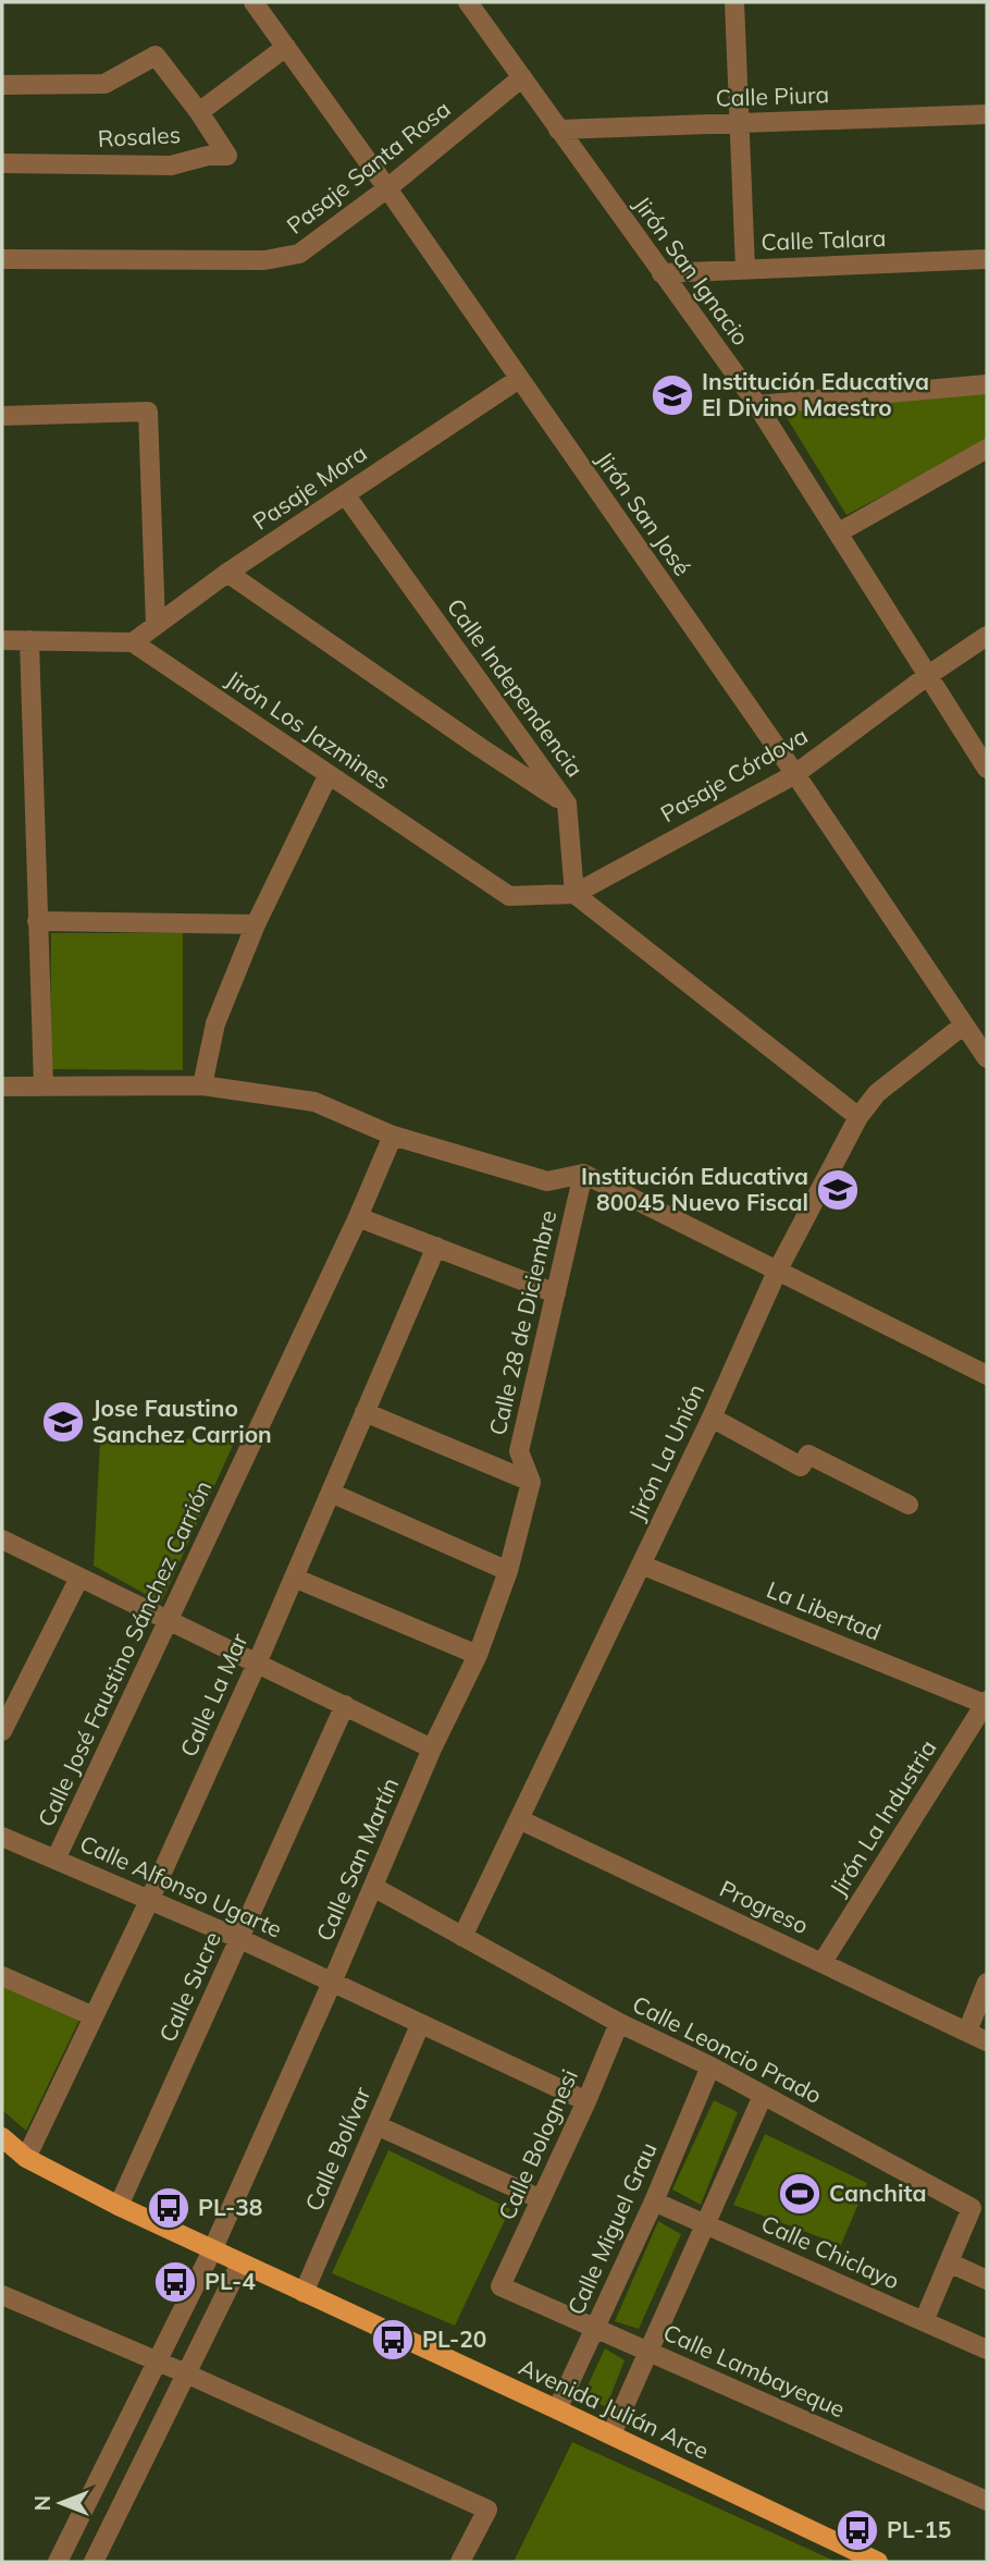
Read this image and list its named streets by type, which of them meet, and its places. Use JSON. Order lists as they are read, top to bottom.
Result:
{
  "streets": {
    "main road": ["Avenida Julián Arce"],
    "street": [
      "Calle Piura",
      "Rosales",
      "Pasaje Santa Rosa",
      "Calle Talara",
      "Jirón San Ignacio",
      "Pasaje Mora",
      "Jirón San José",
      "Calle Independencia",
      "Jirón Los Jazmines",
      "Pasaje Córdova",
      "Calle 28 de Diciembre",
      "Jirón La Unión",
      "La Libertad",
      "Calle José Faustino Sánchez Carrión",
      "Calle La Mar",
      "Jirón La Industria",
      "Calle San Martín",
      "Calle Alfonso Ugarte",
      "Progreso",
      "Calle Sucre",
      "Calle Leoncio Prado",
      "Calle Bolognesi",
      "Calle Bolívar",
      "Calle Miguel Grau",
      "Calle Chiclayo",
      "Calle Lambayeque"
    ]
  },
  "crossings": [
    ["Calle Piura", "Jirón San Ignacio"],
    ["Rosales", "Jirón San José"],
    ["Pasaje Santa Rosa", "Jirón San Ignacio"],
    ["Pasaje Santa Rosa", "Jirón San José"],
    ["Calle Talara", "Jirón San Ignacio"],
    ["Jirón San Ignacio", "Pasaje Córdova"],
    ["Pasaje Mora", "Jirón San José"],
    ["Pasaje Mora", "Calle Independencia"],
    ["Pasaje Mora", "Jirón Los Jazmines"],
    ["Jirón San José", "Pasaje Córdova"],
    ["Jirón San José", "Jirón La Unión"],
    ["Calle Independencia", "Jirón Los Jazmines"],
    ["Calle Independencia", "Pasaje Córdova"],
    ["Jirón Los Jazmines", "Pasaje Córdova"],
    ["Calle 28 de Diciembre", "Calle San Martín"],
    ["Jirón La Unión", "La Libertad"],
    ["Jirón La Unión", "Progreso"],
    ["Jirón La Unión", "Calle Leoncio Prado"],
    ["La Libertad", "Jirón La Industria"],
    ["Calle José Faustino Sánchez Carrión", "Calle Alfonso Ugarte"],
    ["Calle La Mar", "Calle Alfonso Ugarte"],
    ["Calle La Mar", "Avenida Julián Arce"],
    ["Jirón La Industria", "Progreso"],
    ["Calle San Martín", "Calle Alfonso Ugarte"],
    ["Calle San Martín", "Calle Leoncio Prado"],
    ["Calle San Martín", "Avenida Julián Arce"],
    ["Calle Alfonso Ugarte", "Calle Sucre"],
    ["Calle Alfonso Ugarte", "Calle Bolognesi"],
    ["Calle Alfonso Ugarte", "Calle Bolívar"],
    ["Calle Sucre", "Avenida Julián Arce"],
    ["Calle Leoncio Prado", "Calle Bolognesi"],
    ["Calle Leoncio Prado", "Calle Miguel Grau"],
    ["Calle Bolognesi", "Calle Lambayeque"],
    ["Calle Bolívar", "Avenida Julián Arce"],
    ["Calle Miguel Grau", "Calle Chiclayo"],
    ["Calle Miguel Grau", "Calle Lambayeque"],
    ["Calle Miguel Grau", "Avenida Julián Arce"]
  ],
  "places": {
    "school or university": ["Institución Educativa El Divino Maestro", "Institución Educativa 80045 Nuevo Fiscal", "Jose Faustino Sanchez Carrion"],
    "sports": ["Canchita"],
    "bus stop": [
      "PL-38",
      "PL-4",
      "PL-20",
      "PL-15"
    ]
  },
  "north": "left"
}
